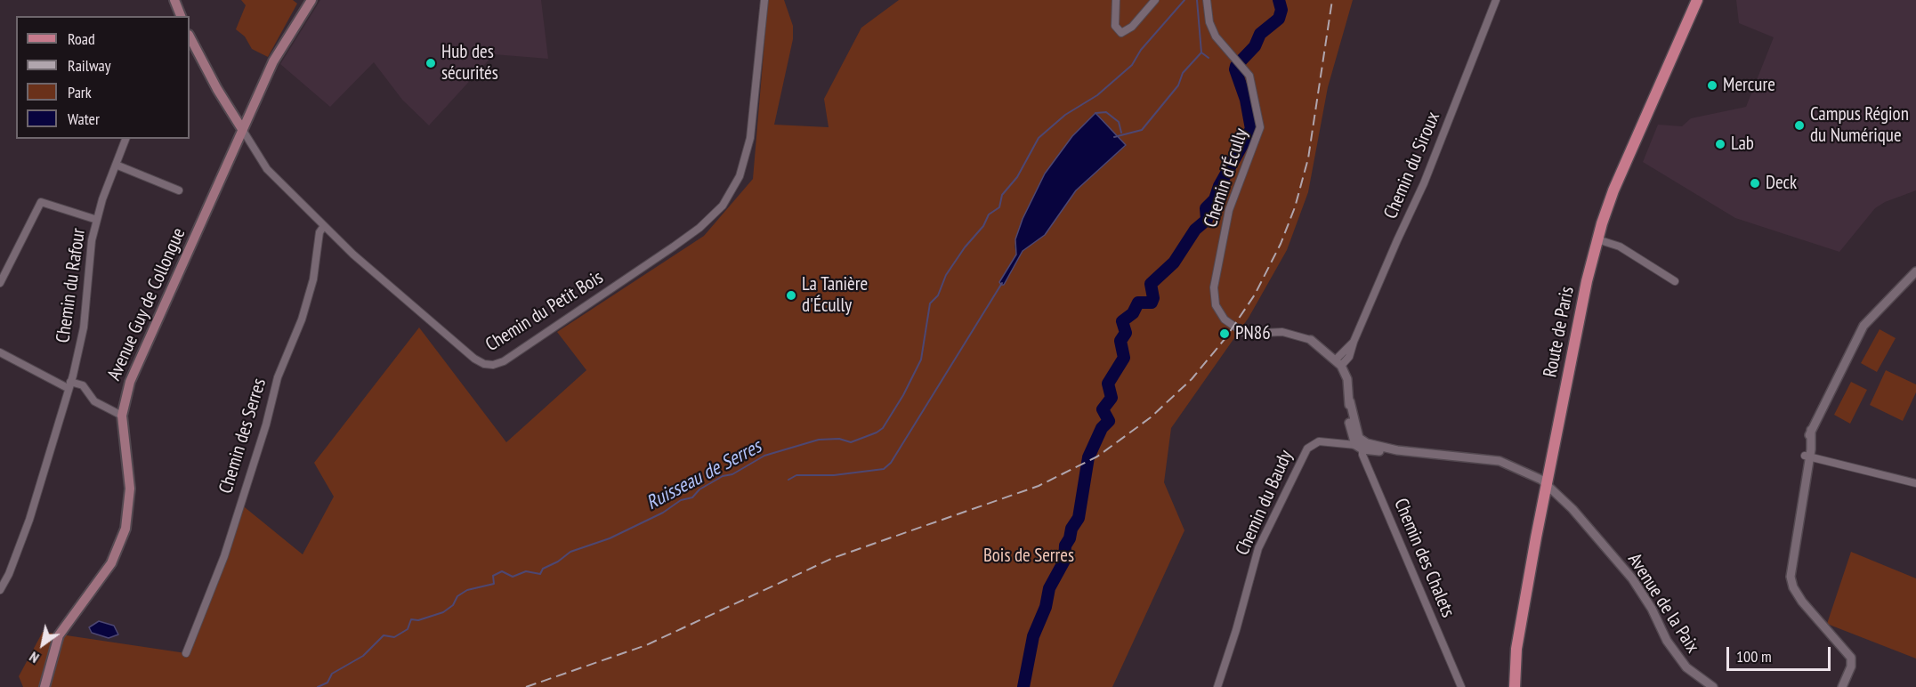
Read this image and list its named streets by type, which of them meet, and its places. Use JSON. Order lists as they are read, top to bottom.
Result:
{
  "streets": {
    "main road": ["Avenue Guy de Collongue", "Route de Paris"],
    "street": [
      "Chemin du Siroux",
      "Chemin d'Écully",
      "Chemin du Rafour",
      "Chemin du Petit Bois",
      "Chemin des Serres",
      "Chemin du Baudy",
      "Chemin des Chalets",
      "Avenue de la Paix"
    ]
  },
  "crossings": [
    ["Chemin du Siroux", "Chemin d'Écully"],
    ["Avenue Guy de Collongue", "Chemin du Petit Bois"],
    ["Chemin du Petit Bois", "Chemin des Serres"],
    ["Route de Paris", "Avenue de la Paix"],
    ["Chemin du Baudy", "Chemin des Chalets"]
  ],
  "water": ["Ruisseau de Serres"],
  "parks": ["Bois de Serres"],
  "places": [
    "Hub des sécurités",
    "Mercure",
    "Campus Région du Numérique",
    "Lab",
    "Deck",
    "La Tanière d'Écully",
    "PN86"
  ],
  "legend": [
    "Road",
    "Railway",
    "Park",
    "Water"
  ],
  "scale_bar": "100 m",
  "north": "bottom left"
}
